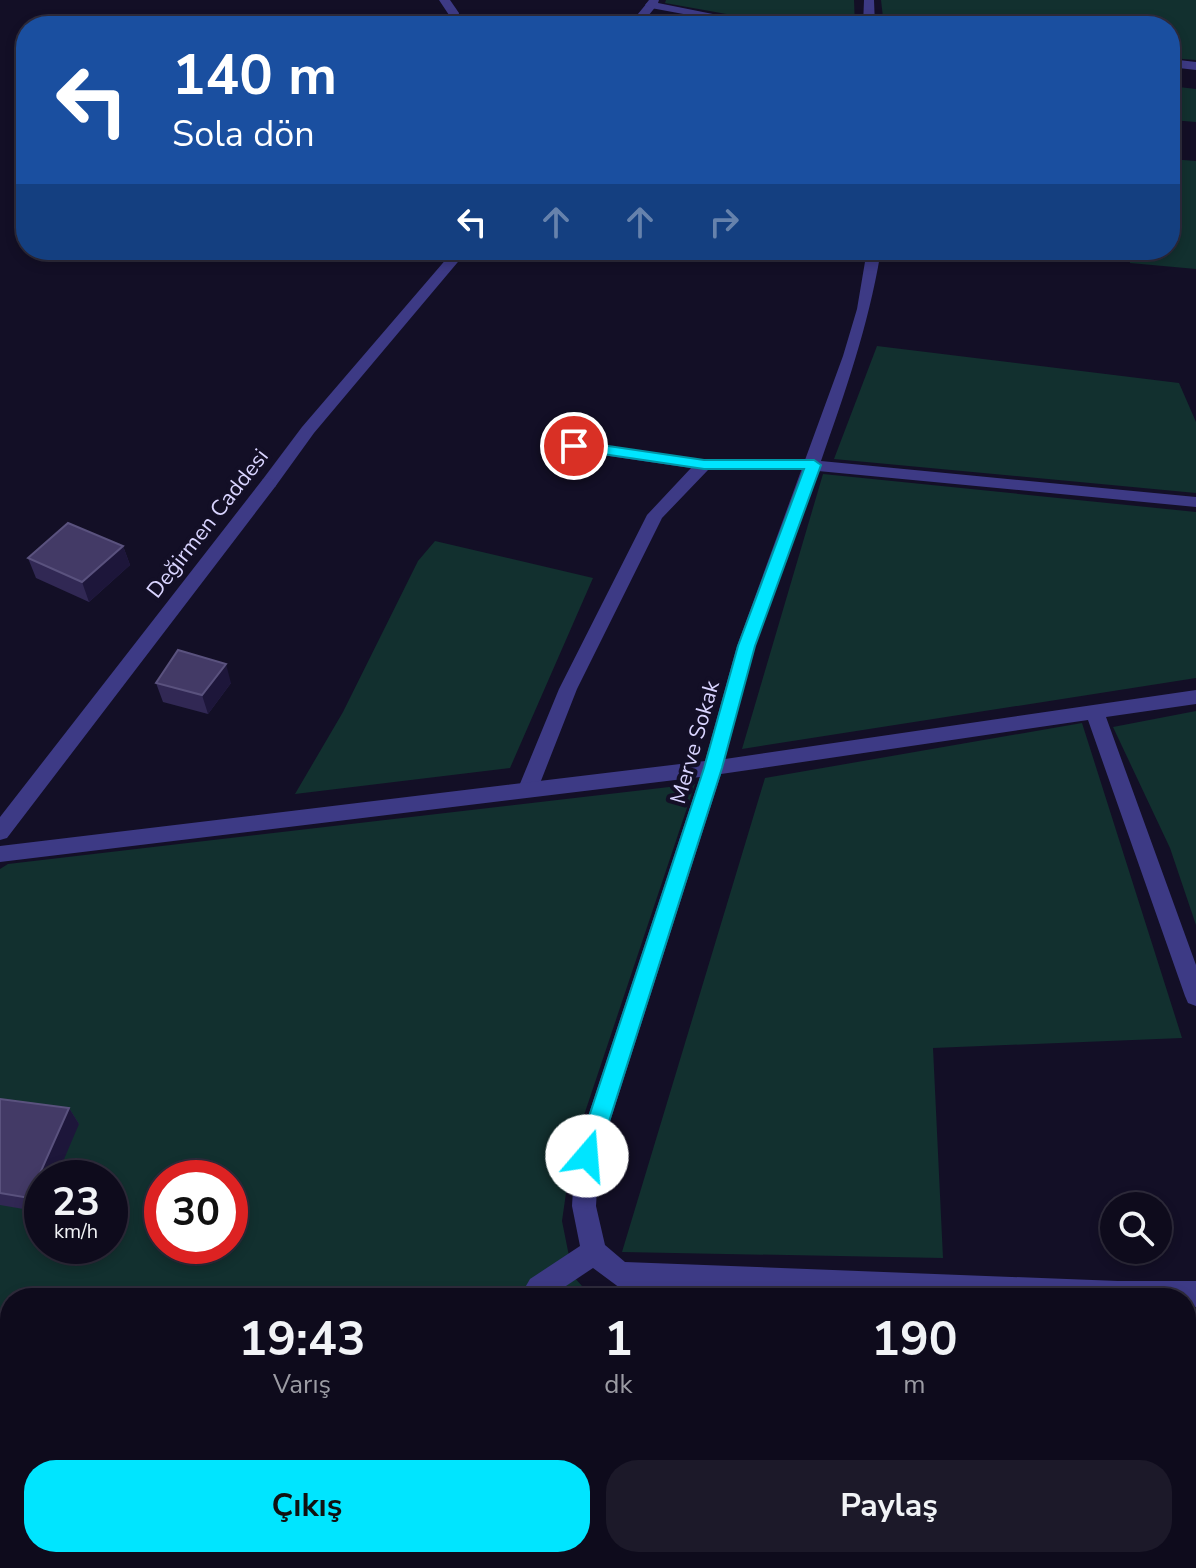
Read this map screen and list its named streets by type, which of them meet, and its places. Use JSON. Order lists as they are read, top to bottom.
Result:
{
  "streets": {
    "street": ["Değirmen Caddesi", "Merve Sokak"]
  },
  "page": {
    "turn": ["140 m", "Sola dön"],
    "speed": "23 km/h",
    "limit": "30",
    "eta": [
      "19:43",
      "Varış",
      "1",
      "dk",
      "190",
      "m"
    ],
    "buttons": ["Çıkış", "Paylaş"]
  }
}
